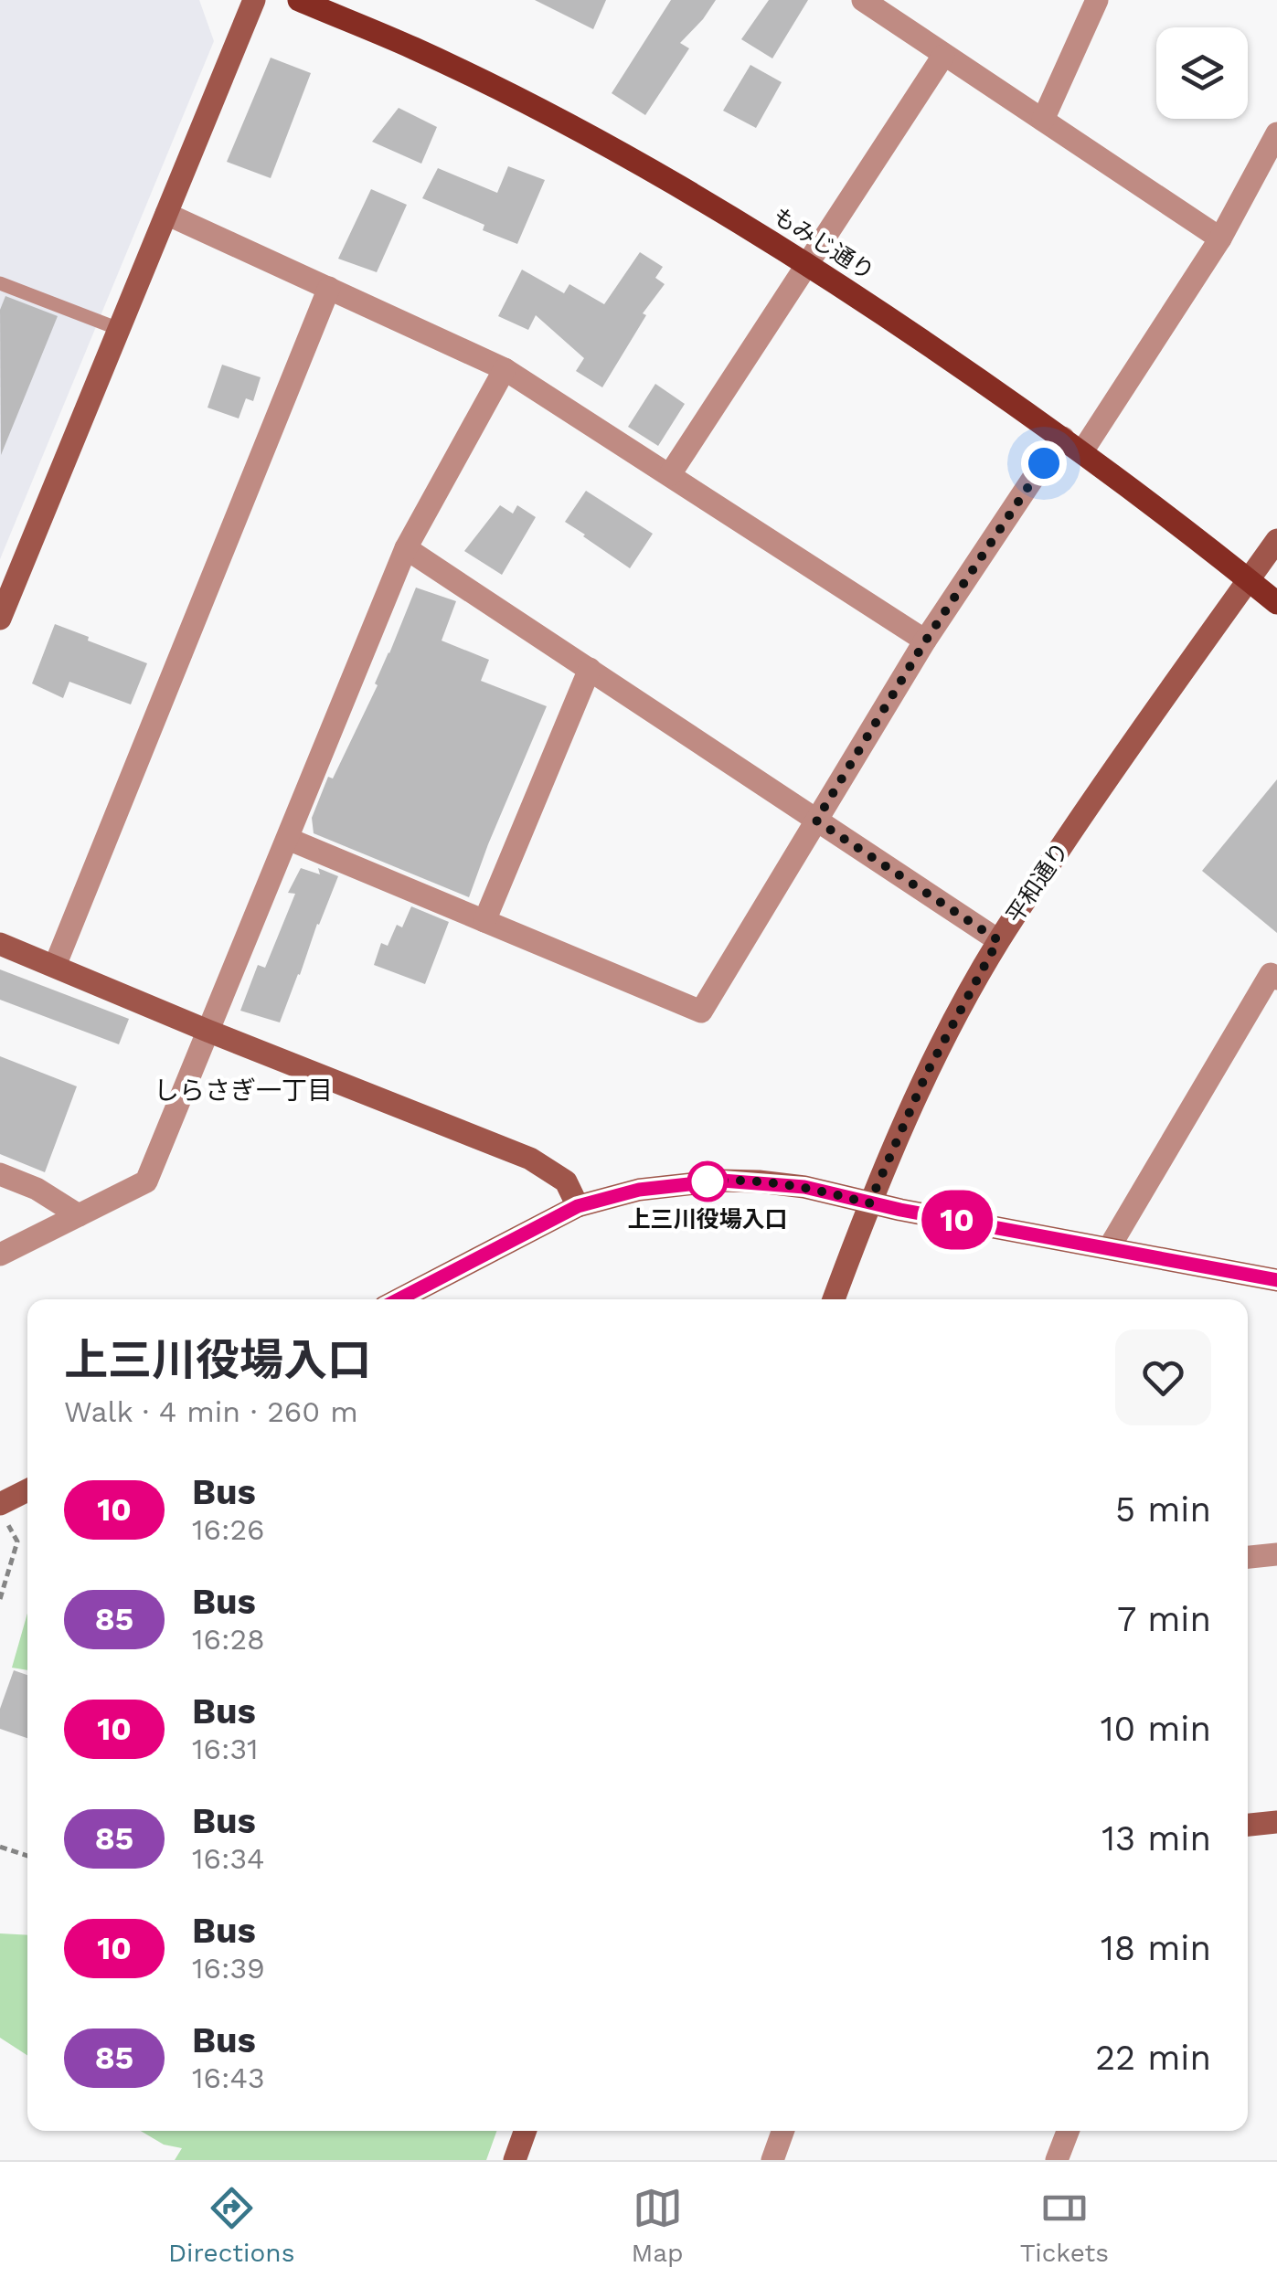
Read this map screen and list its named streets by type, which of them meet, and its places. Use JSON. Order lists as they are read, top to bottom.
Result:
{
  "streets": {
    "main road": ["もみじ通り"],
    "street": ["平和通り"]
  },
  "crossings": [
    ["もみじ通り", "平和通り"]
  ],
  "districts": ["しらさぎ一丁目"],
  "places": ["上三川役場入口"],
  "lines": ["bus line 10"],
  "page": {
    "on_map": "10",
    "heading": ["上三川役場入口", "Walk · 4 min · 260 m"],
    "list": [
      {
        "mark": "10",
        "name": "Bus",
        "note": "16:26",
        "value": "5 min"
      },
      {
        "mark": "85",
        "name": "Bus",
        "note": "16:28",
        "value": "7 min"
      },
      {
        "mark": "10",
        "name": "Bus",
        "note": "16:31",
        "value": "10 min"
      },
      {
        "mark": "85",
        "name": "Bus",
        "note": "16:34",
        "value": "13 min"
      },
      {
        "mark": "10",
        "name": "Bus",
        "note": "16:39",
        "value": "18 min"
      },
      {
        "mark": "85",
        "name": "Bus",
        "note": "16:43",
        "value": "22 min"
      }
    ],
    "tabs": ["Directions", "Map", "Tickets"]
  }
}
